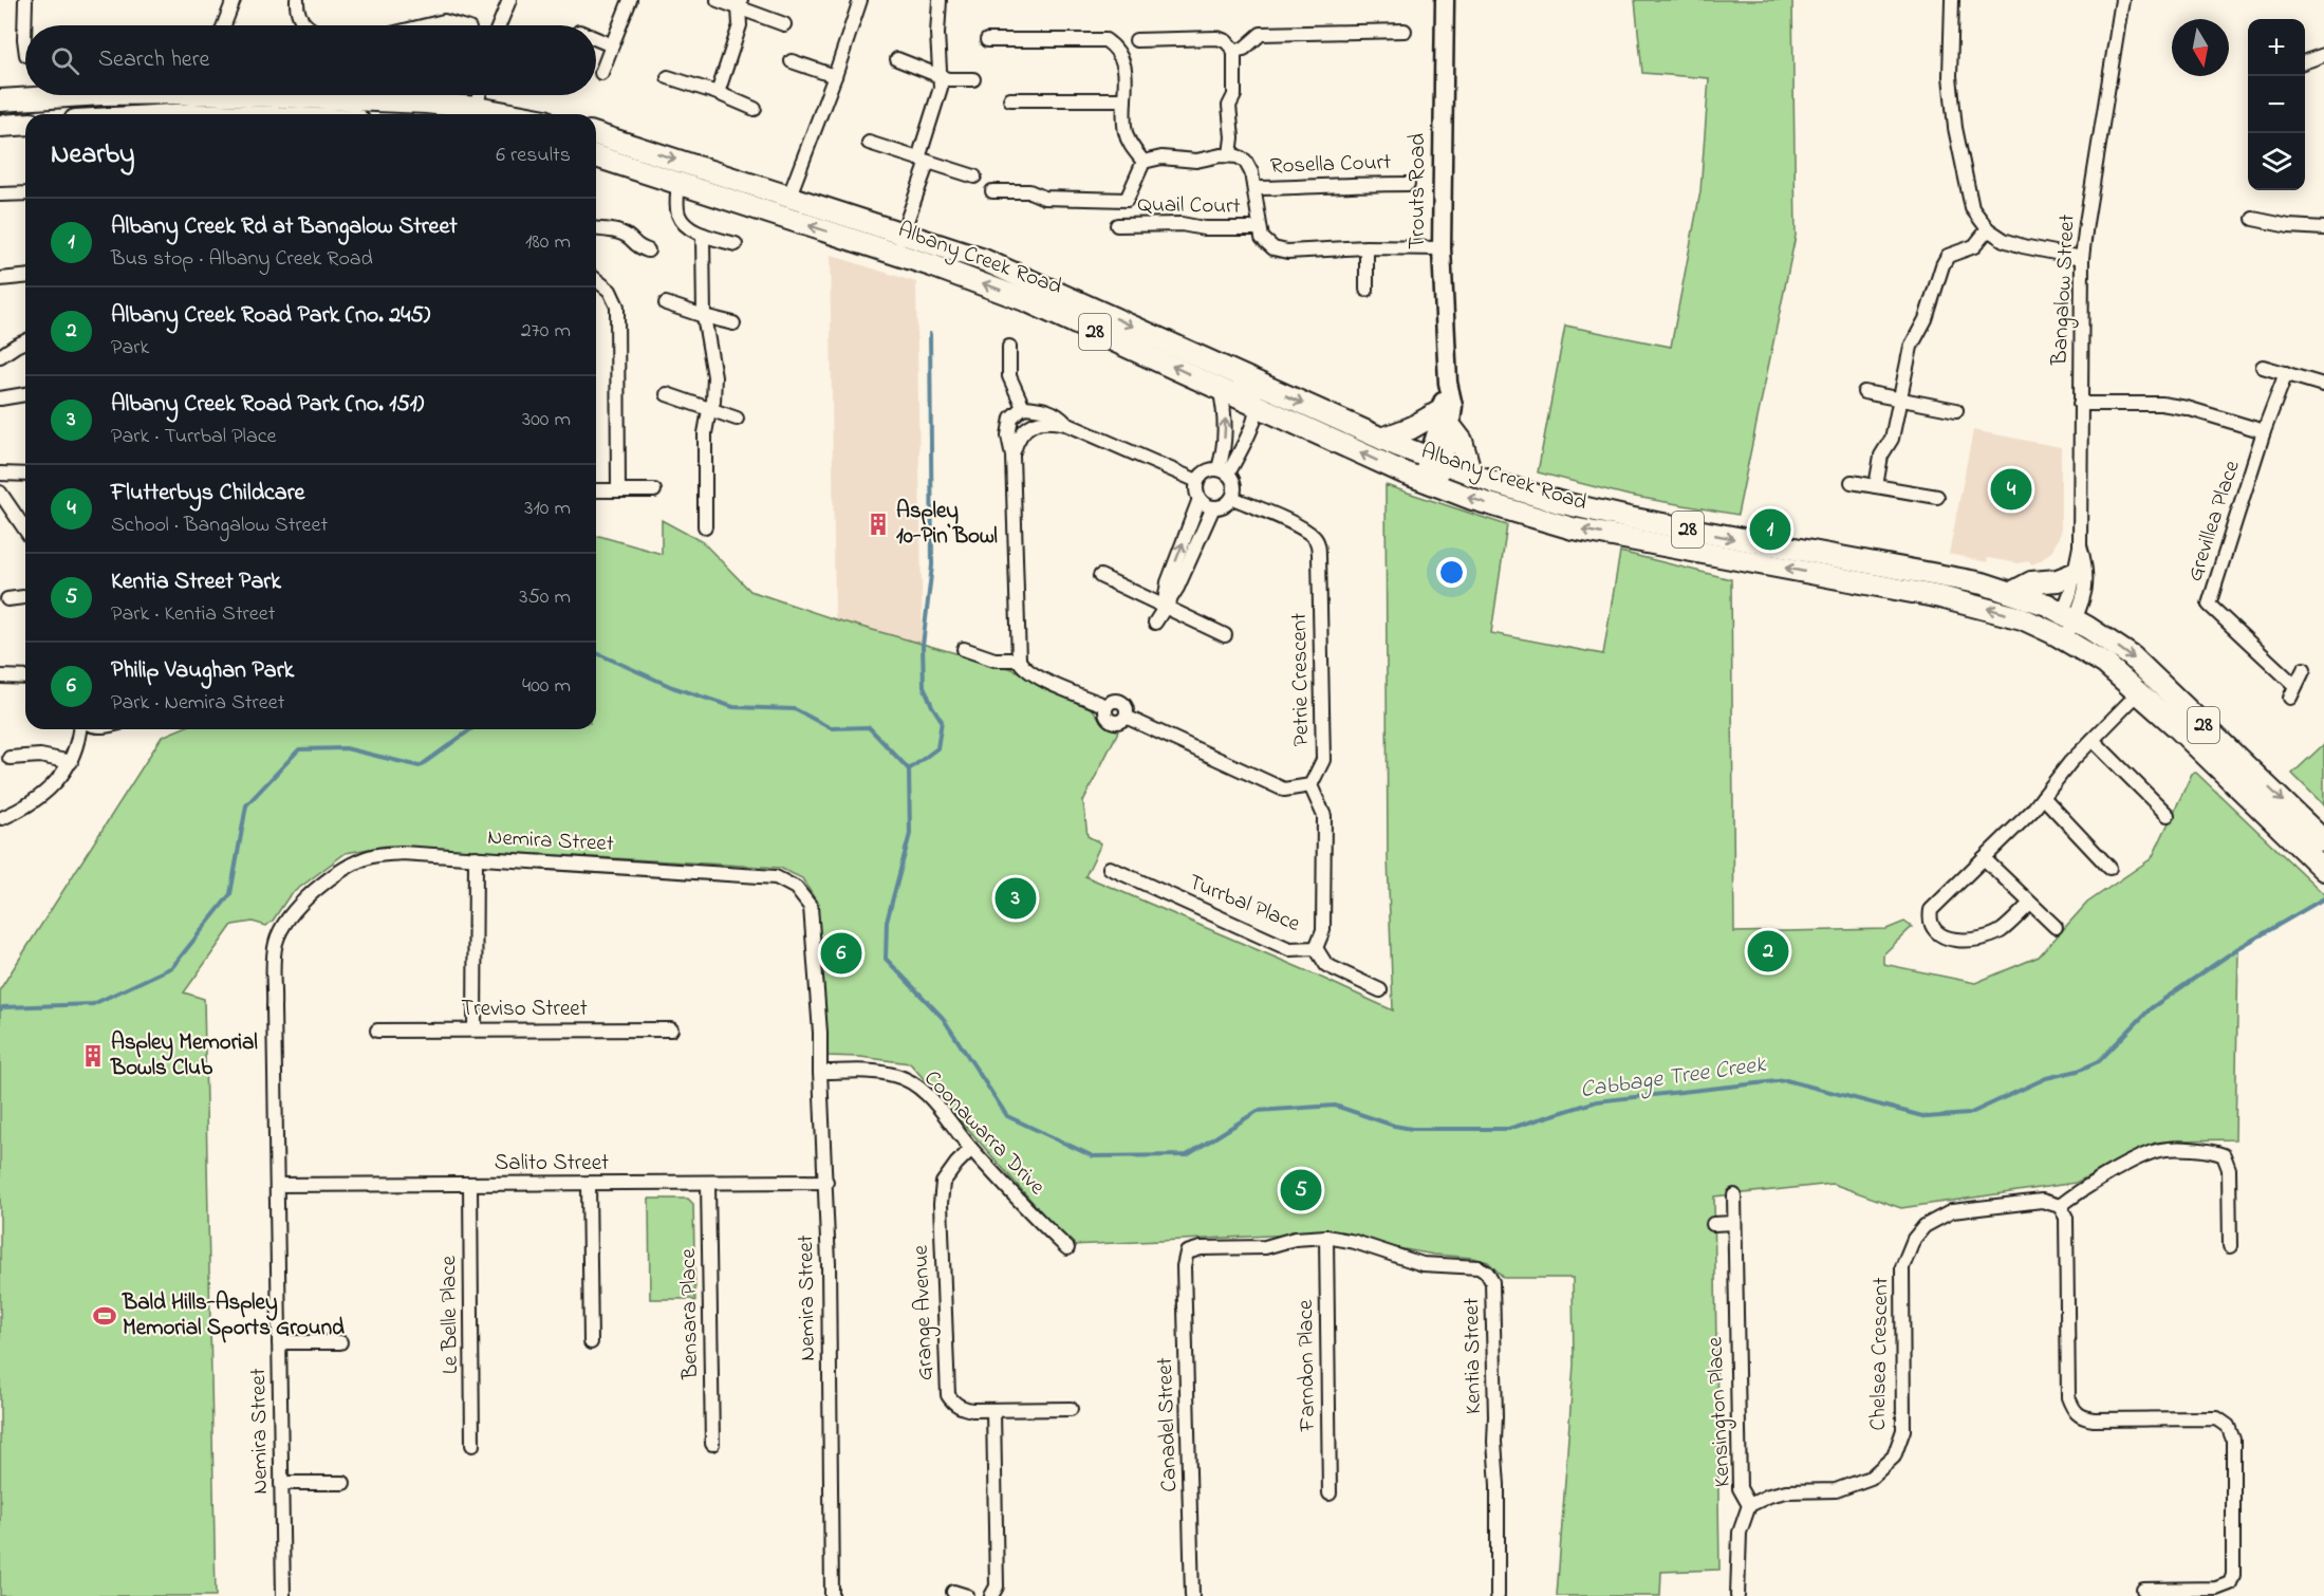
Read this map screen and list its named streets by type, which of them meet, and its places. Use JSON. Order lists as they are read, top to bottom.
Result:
{
  "streets": {
    "main road": ["Albany Creek Road", "28"],
    "street": [
      "Rosella Court",
      "Trouts Road",
      "Quail Court",
      "Bangalow Street",
      "Grevillea Place",
      "Petrie Crescent",
      "Nemira Street",
      "Turrbal Place",
      "Treviso Street",
      "Coonawarra Drive",
      "Salito Street",
      "Grange Avenue",
      "Bensara Place",
      "Le Belle Place",
      "Chelsea Crescent",
      "Kentia Street",
      "Farndon Place",
      "Kensington Place",
      "Canadel Street"
    ]
  },
  "crossings": [
    ["Trouts Road", "Albany Creek Road"],
    ["Albany Creek Road", "Bangalow Street"],
    ["Petrie Crescent", "Turrbal Place"],
    ["Nemira Street", "Coonawarra Drive"],
    ["Nemira Street", "Salito Street"],
    ["Coonawarra Drive", "Grange Avenue"],
    ["Salito Street", "Bensara Place"],
    ["Salito Street", "Le Belle Place"],
    ["Chelsea Crescent", "Kensington Place"],
    ["Kentia Street", "Farndon Place"],
    ["Kentia Street", "Canadel Street"]
  ],
  "water": ["Cabbage Tree Creek"],
  "places": {
    "building": ["Aspley 10-Pin Bowl", "Aspley Memorial Bowls Club"],
    "sports": ["Bald Hills-Aspley Memorial Sports Ground"]
  },
  "north": "bottom",
  "page": {
    "map_buttons": ["+", "−"],
    "search": "Search here",
    "heading": ["Nearby", "6 results"],
    "list": [
      {
        "mark": "1",
        "name": "Albany Creek Rd at Bangalow Street",
        "note": "Bus stop · Albany Creek Road",
        "value": "180 m"
      },
      {
        "mark": "2",
        "name": "Albany Creek Road Park (no. 245)",
        "note": "Park",
        "value": "270 m"
      },
      {
        "mark": "3",
        "name": "Albany Creek Road Park (no. 151)",
        "note": "Park · Turrbal Place",
        "value": "300 m"
      },
      {
        "mark": "4",
        "name": "Flutterbys Childcare",
        "note": "School · Bangalow Street",
        "value": "310 m"
      },
      {
        "mark": "5",
        "name": "Kentia Street Park",
        "note": "Park · Kentia Street",
        "value": "350 m"
      },
      {
        "mark": "6",
        "name": "Philip Vaughan Park",
        "note": "Park · Nemira Street",
        "value": "400 m"
      }
    ],
    "pins": [
      "4",
      "1",
      "3",
      "2",
      "6",
      "5"
    ]
  }
}
